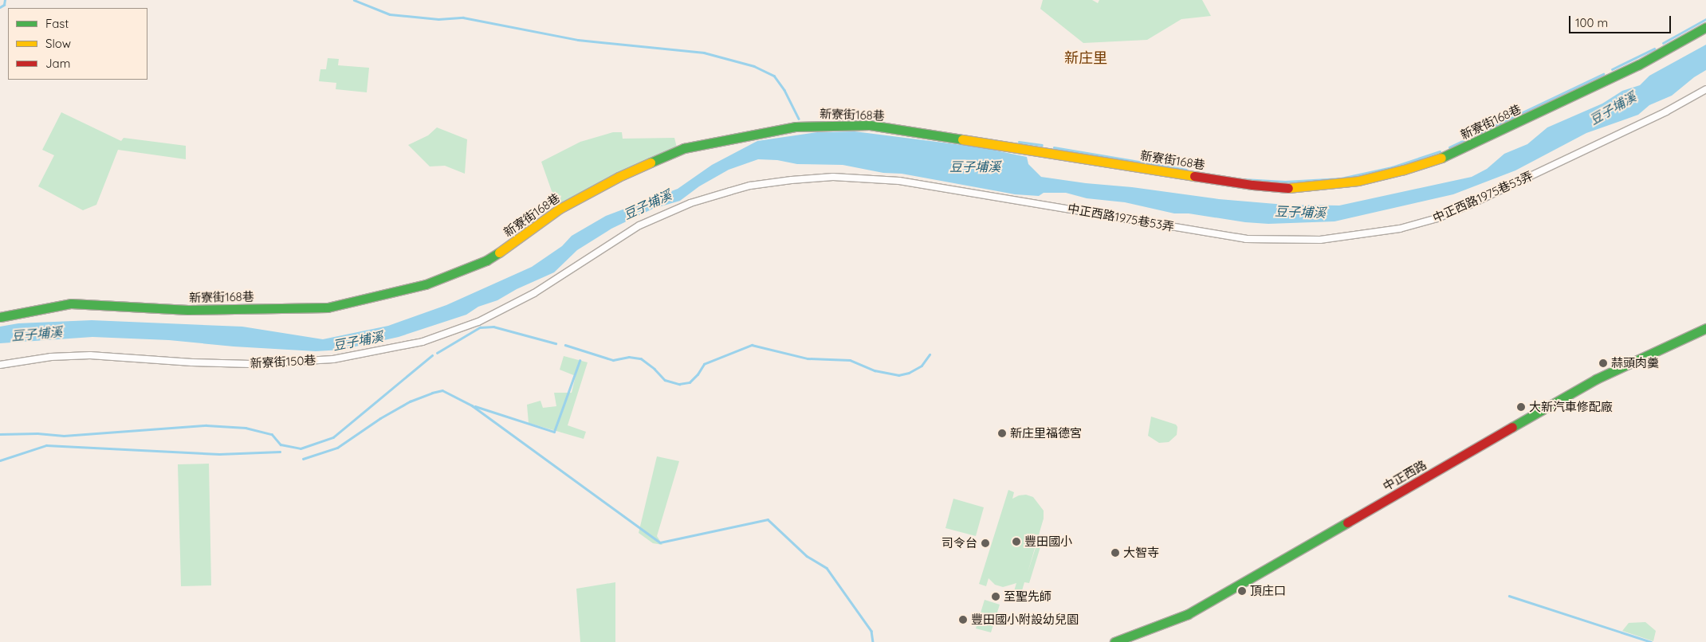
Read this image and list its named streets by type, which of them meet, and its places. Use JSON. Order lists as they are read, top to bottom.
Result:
{
  "streets": {
    "street": [
      "新寮街168巷",
      "中正西路1975巷53弄",
      "新寮街150巷",
      "中正西路"
    ]
  },
  "crossings": [
    ["中正西路1975巷53弄", "新寮街150巷"]
  ],
  "districts": ["新庄里"],
  "water": ["豆子埔溪"],
  "places": [
    "蒜頭肉羹",
    "大新汽車修配廠",
    "新庄里福德宮",
    "豐田國小",
    "司令台",
    "大智寺",
    "頂庄口",
    "至聖先師",
    "豐田國小附設幼兒園"
  ],
  "legend": ["Fast", "Slow", "Jam"],
  "scale_bar": "100 m"
}
